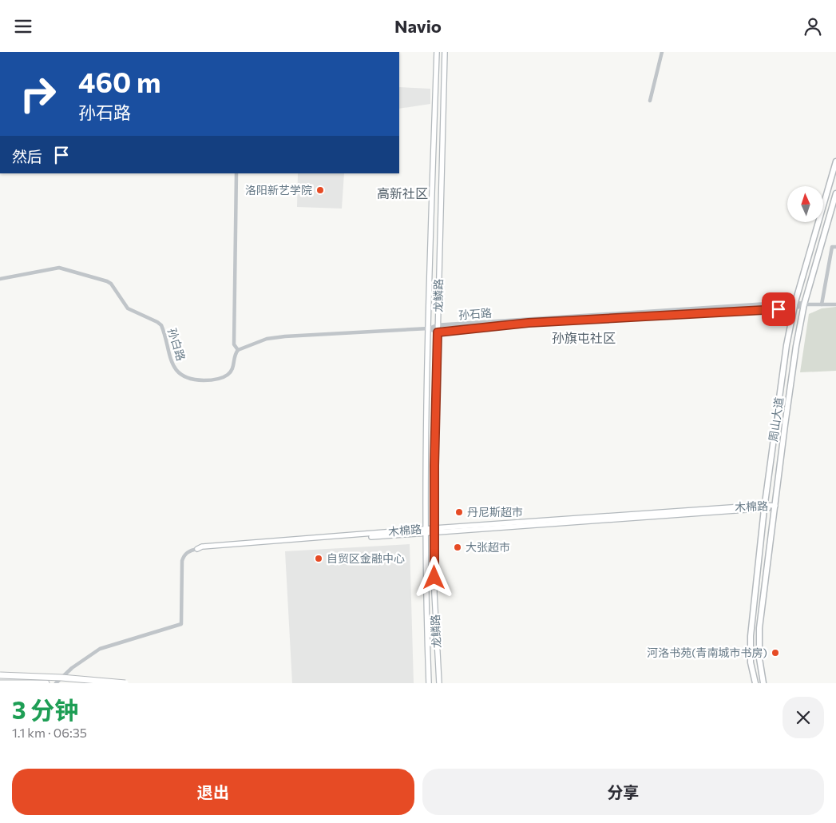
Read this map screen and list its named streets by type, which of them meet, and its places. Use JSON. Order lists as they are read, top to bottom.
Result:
{
  "streets": {
    "main road": ["龙鳞路", "周山大道", "木棉路"],
    "street": ["孙石路", "孙白路"]
  },
  "crossings": [
    ["龙鳞路", "孙石路"],
    ["龙鳞路", "木棉路"],
    ["孙石路", "周山大道"],
    ["周山大道", "木棉路"]
  ],
  "districts": ["高新社区", "孙旗屯社区"],
  "places": [
    "洛阳新艺学院",
    "丹尼斯超市",
    "大张超市",
    "自贸区金融中心",
    "河洛书苑(青南城市书房)"
  ],
  "north": "top",
  "page": {
    "header": "Navio",
    "turn": ["460 m", "孙石路"],
    "then": "然后",
    "heading": ["3 分钟", "1.1 km · 06:35"],
    "buttons": ["退出", "分享"]
  }
}
